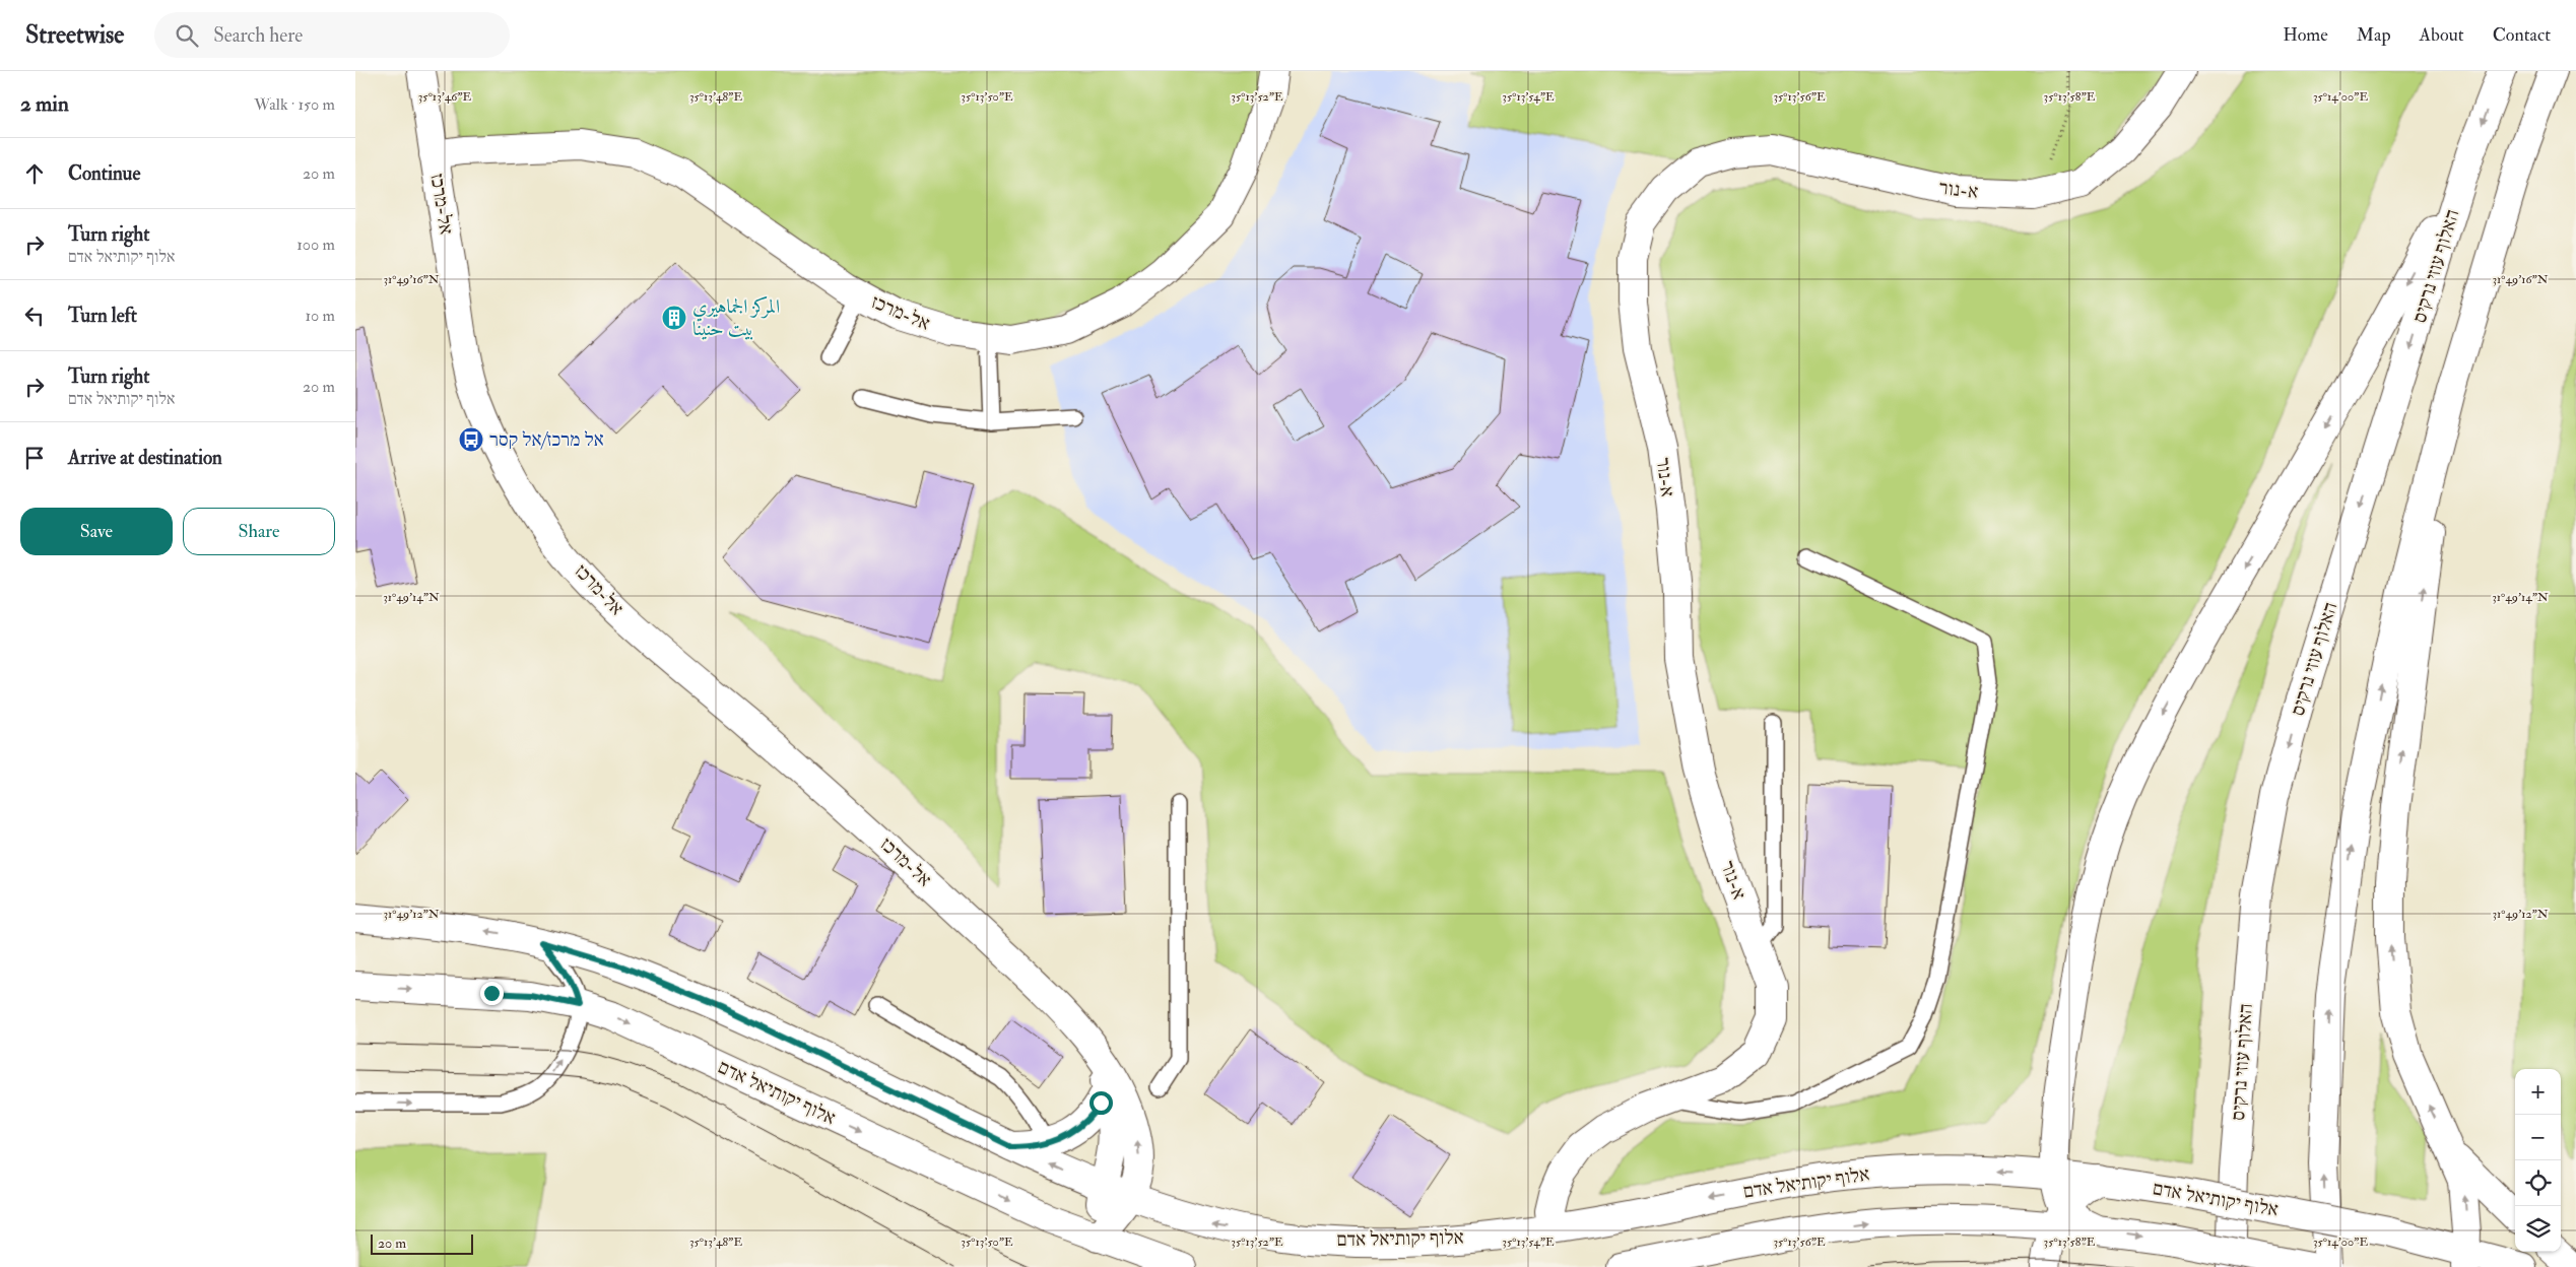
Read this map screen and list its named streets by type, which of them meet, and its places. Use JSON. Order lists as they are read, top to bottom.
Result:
{
  "streets": {
    "main road": [
      "א-נור",
      "אל-מרכז",
      "האלוף עוזי נרקיס",
      "אלוף יקותיאל אדם"
    ]
  },
  "crossings": [
    ["א-נור", "אלוף יקותיאל אדם"],
    ["אל-מרכז", "אלוף יקותיאל אדם"]
  ],
  "places": {
    "building": ["المركز الجماهيري بيت حنينا"],
    "bus stop": ["אל מרכז/אל קסר"]
  },
  "scale_bar": "20 m",
  "page": {
    "header": "Streetwise",
    "search": "Search here",
    "nav": [
      "Home",
      "Map",
      "About",
      "Contact"
    ],
    "heading": ["2 min", "Walk · 150 m"],
    "list": [
      ["Continue", "20 m"],
      ["Turn right", "אלוף יקותיאל אדם", "100 m"],
      ["Turn left", "10 m"],
      ["Turn right", "אלוף יקותיאל אדם", "20 m"],
      "Arrive at destination"
    ],
    "buttons": ["Save", "Share"],
    "map_buttons": ["+", "−"],
    "scale": "20 m"
  },
  "coordinates": [
    "35°13'46\"E",
    "35°13'48\"E",
    "35°13'50\"E",
    "35°13'52\"E",
    "35°13'54\"E",
    "35°13'56\"E",
    "35°13'58\"E",
    "35°14'00\"E",
    "31°49'16\"N",
    "31°49'14\"N",
    "31°49'12\"N"
  ]
}
